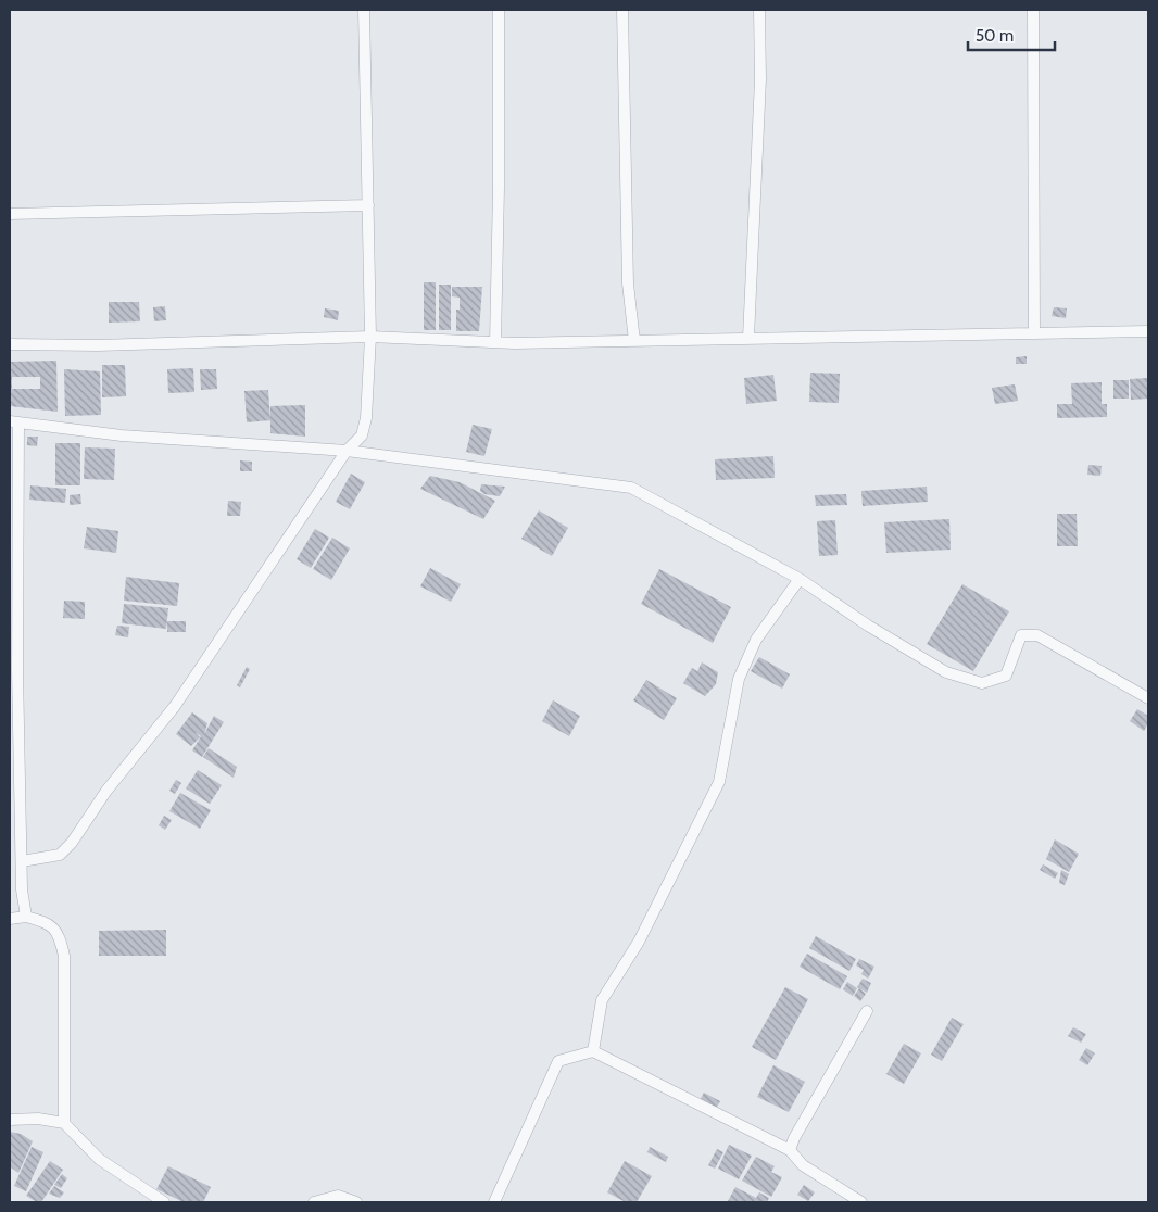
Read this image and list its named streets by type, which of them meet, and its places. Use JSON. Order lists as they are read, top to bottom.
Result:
{
  "scale_bar": "50 m"
}
